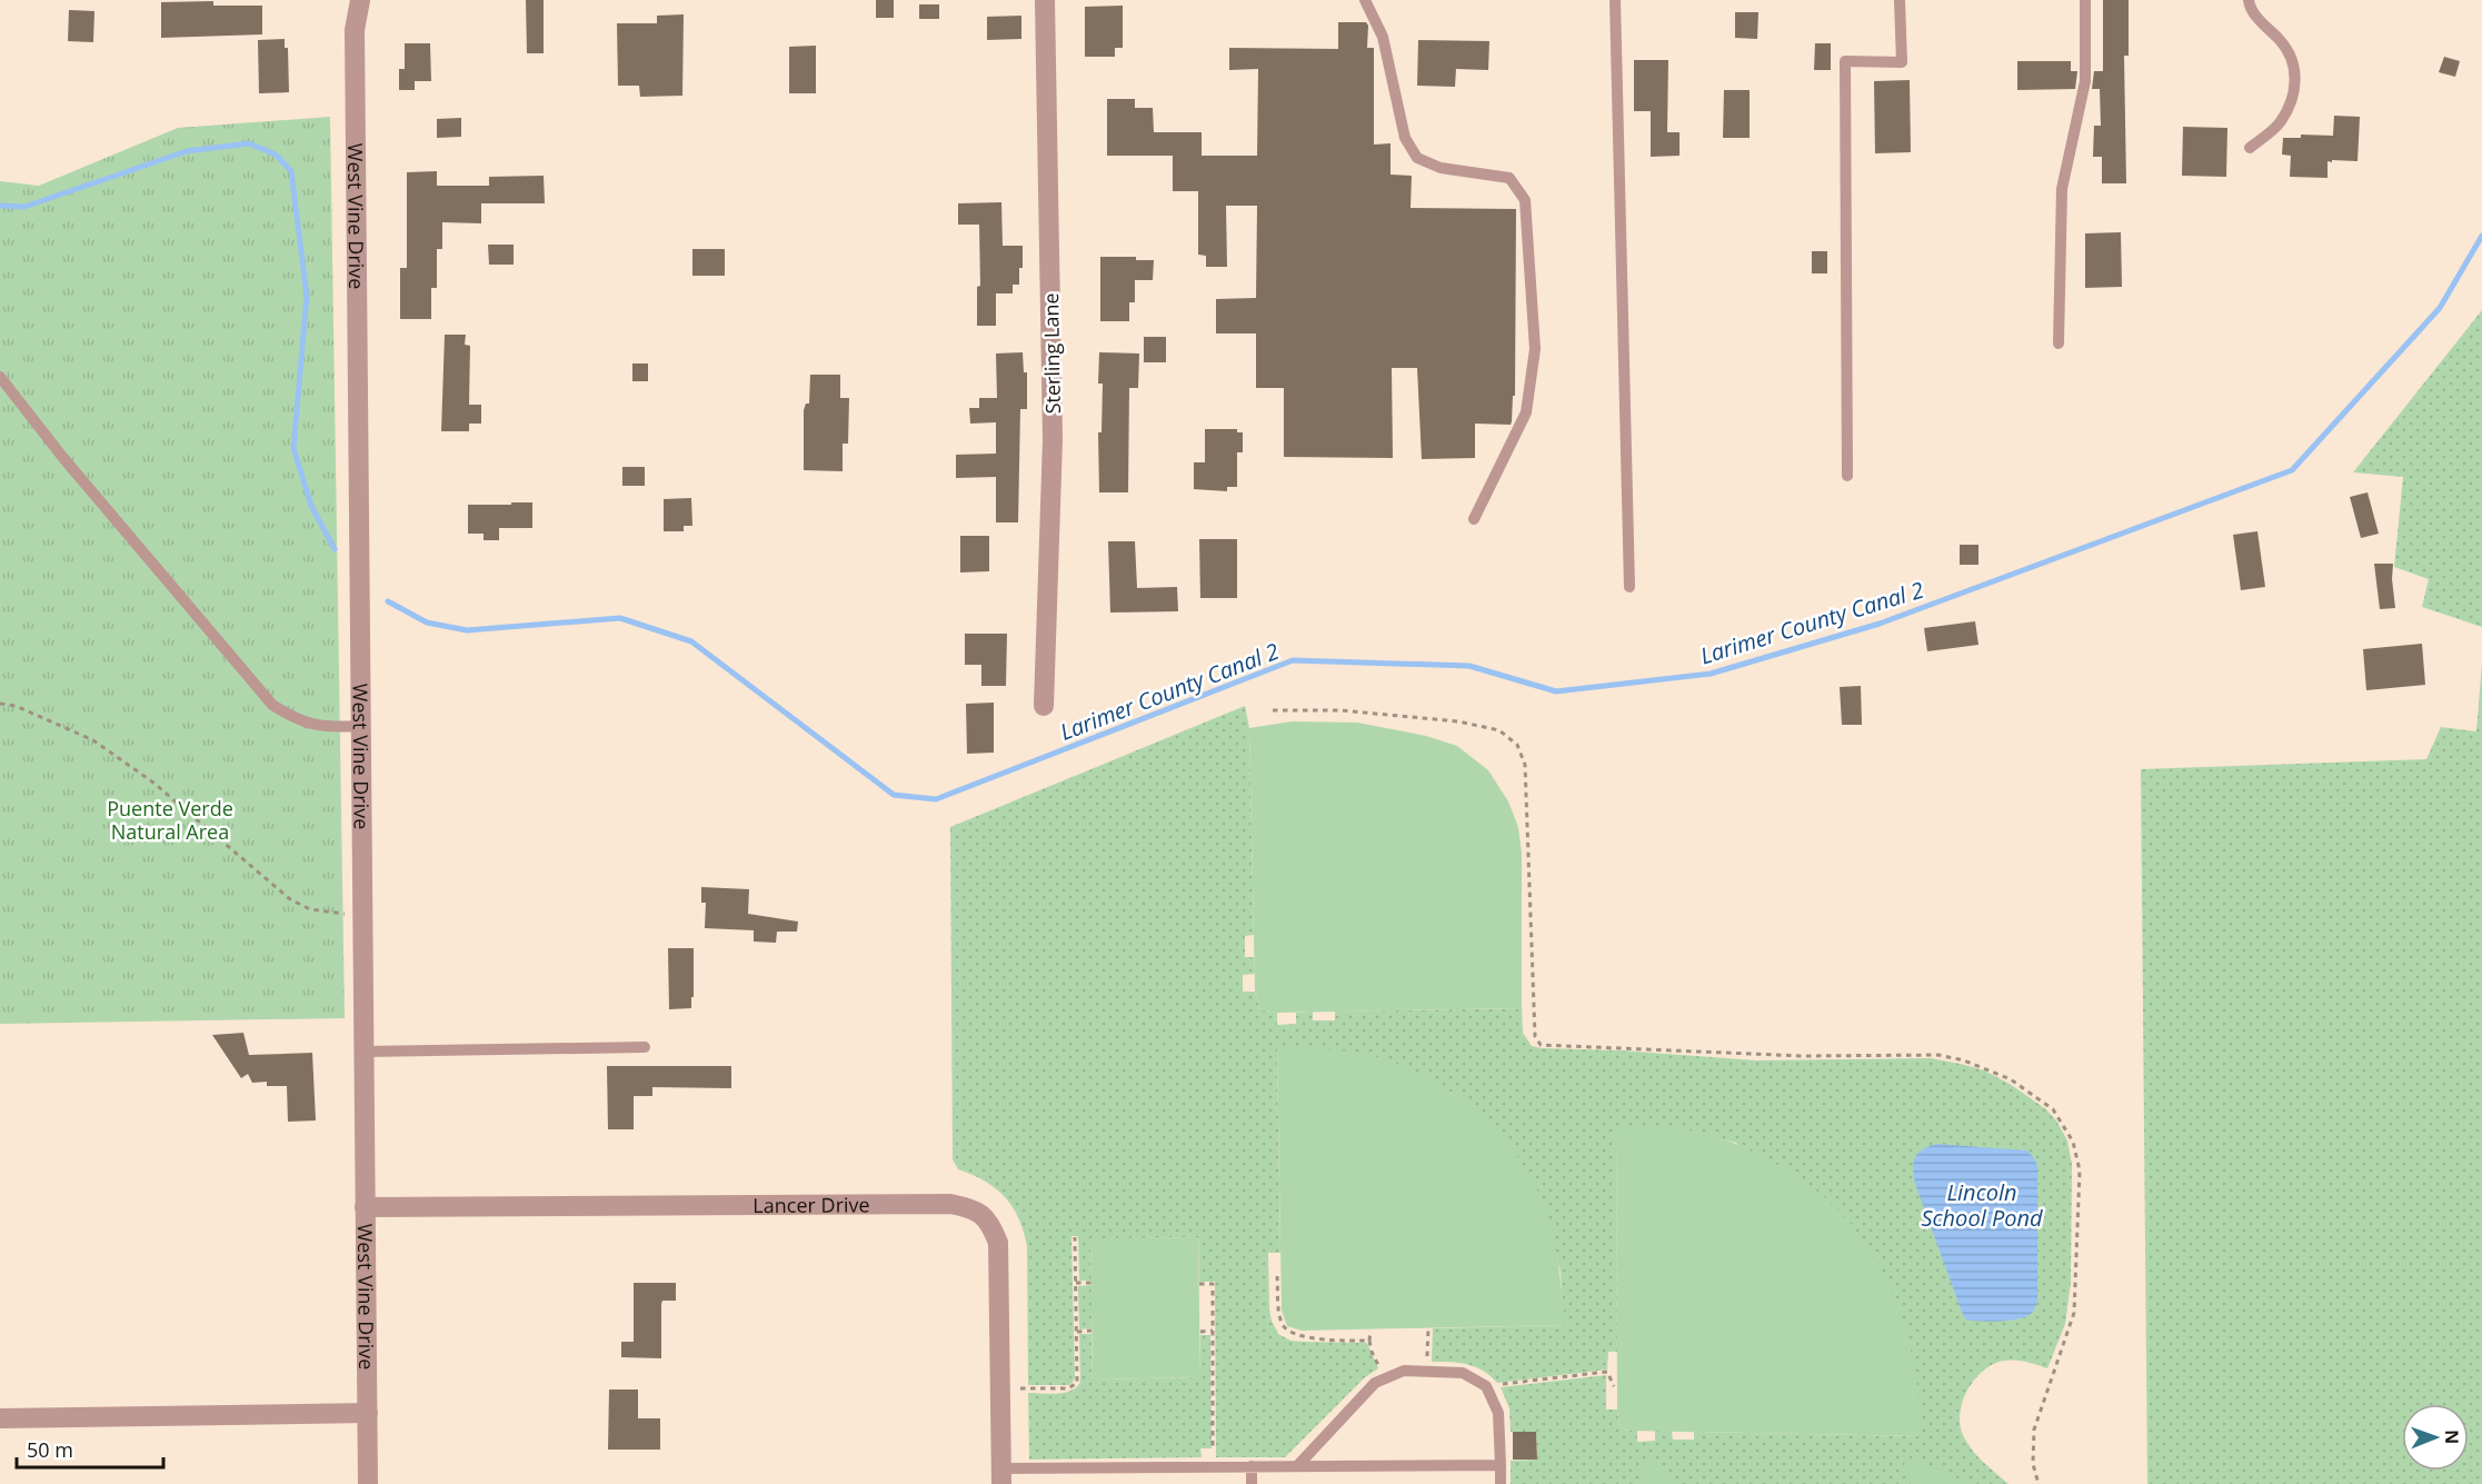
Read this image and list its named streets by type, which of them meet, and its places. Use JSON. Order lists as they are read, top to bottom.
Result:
{
  "streets": {
    "street": ["West Vine Drive", "Sterling Lane", "Lancer Drive"]
  },
  "crossings": [
    ["West Vine Drive", "Lancer Drive"]
  ],
  "water": ["Larimer County Canal 2", "Lincoln School Pond"],
  "parks": ["Puente Verde Natural Area"],
  "scale_bar": "50 m",
  "north": "right"
}
